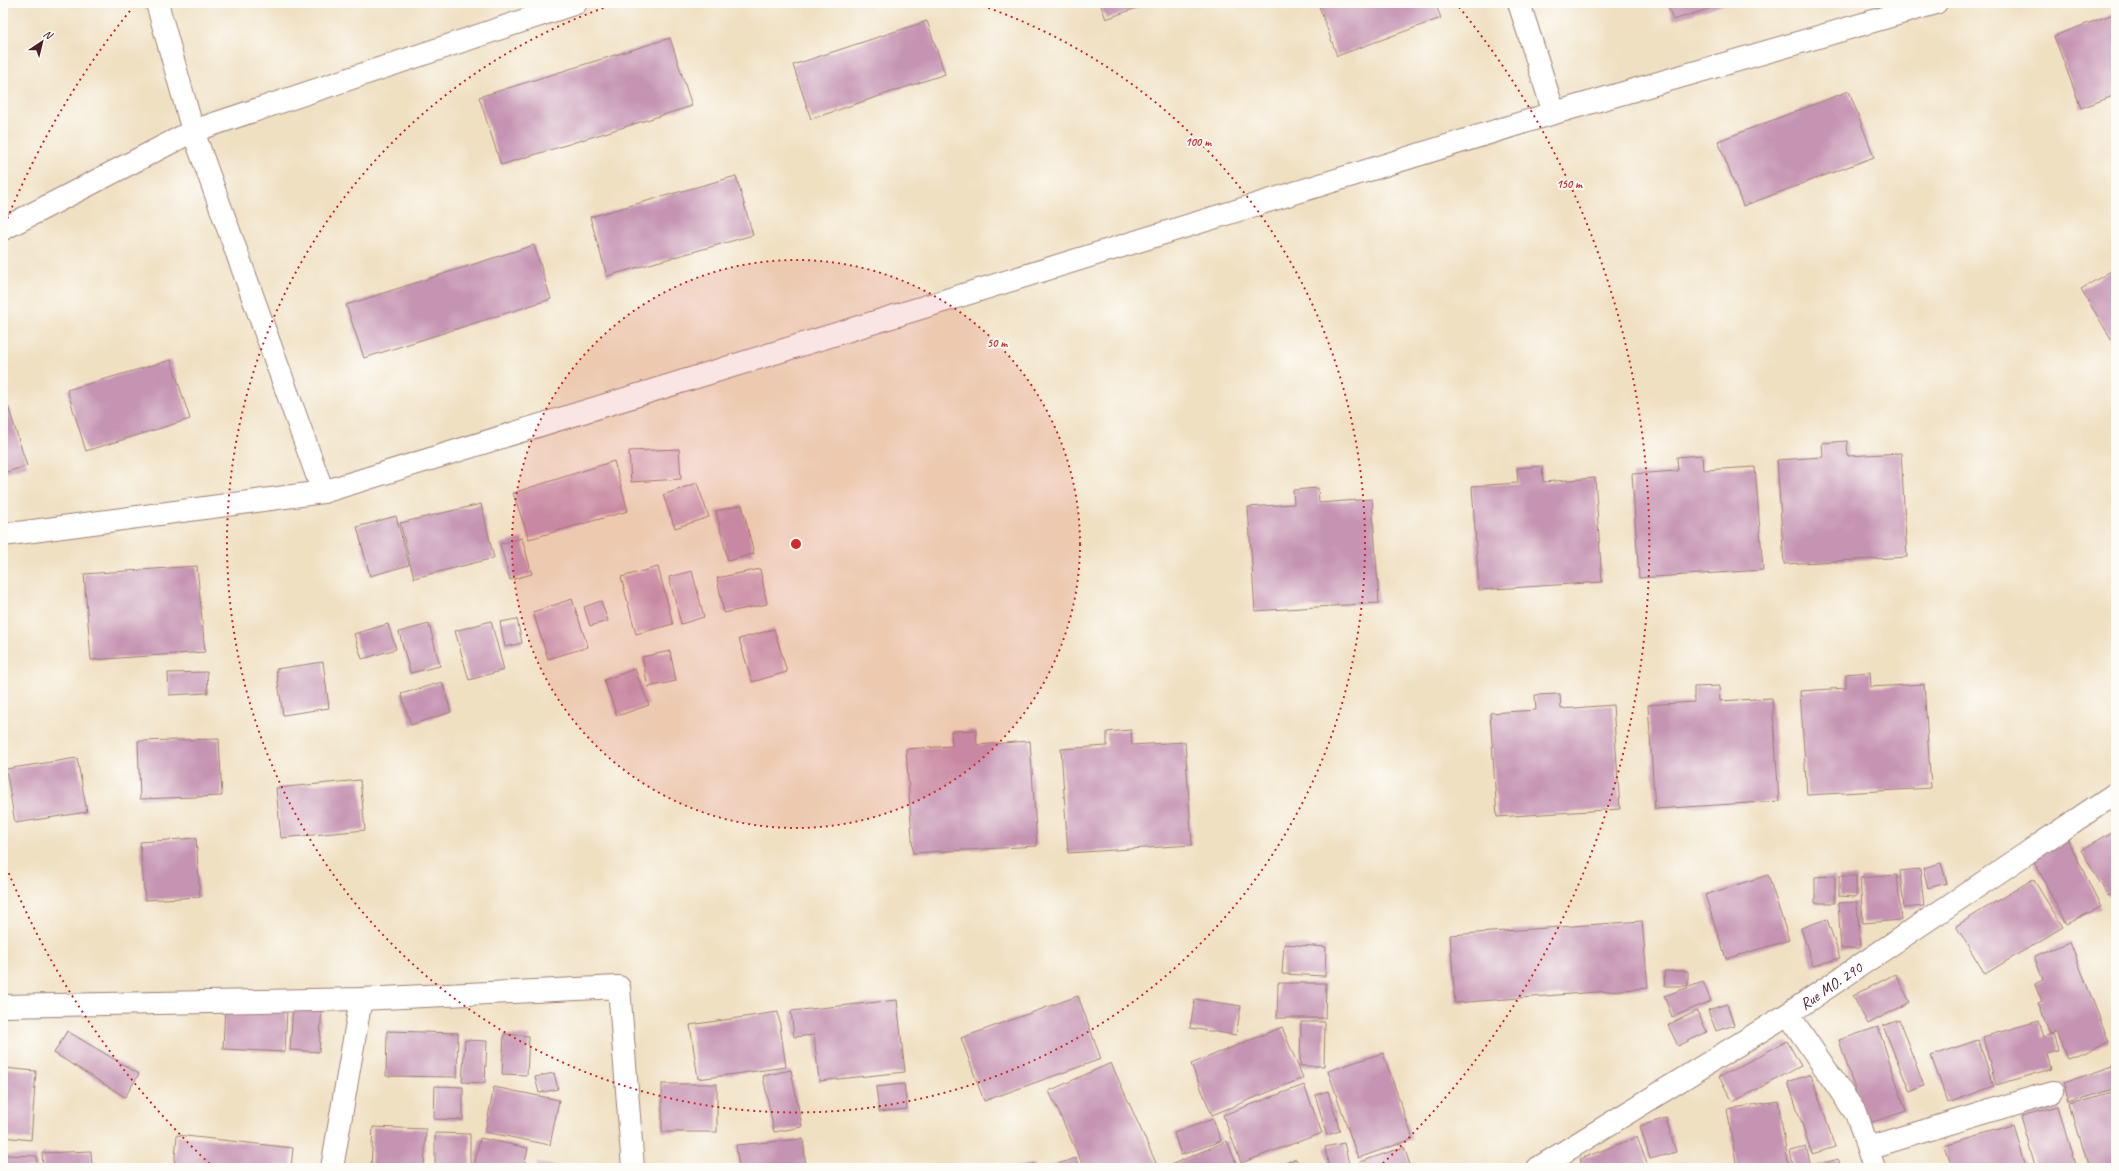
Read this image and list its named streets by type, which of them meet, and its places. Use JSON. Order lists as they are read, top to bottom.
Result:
{
  "streets": {
    "street": ["Rue MO. 290"]
  },
  "north": "top right",
  "rings": ["100 m", "150 m", "50 m"]
}
